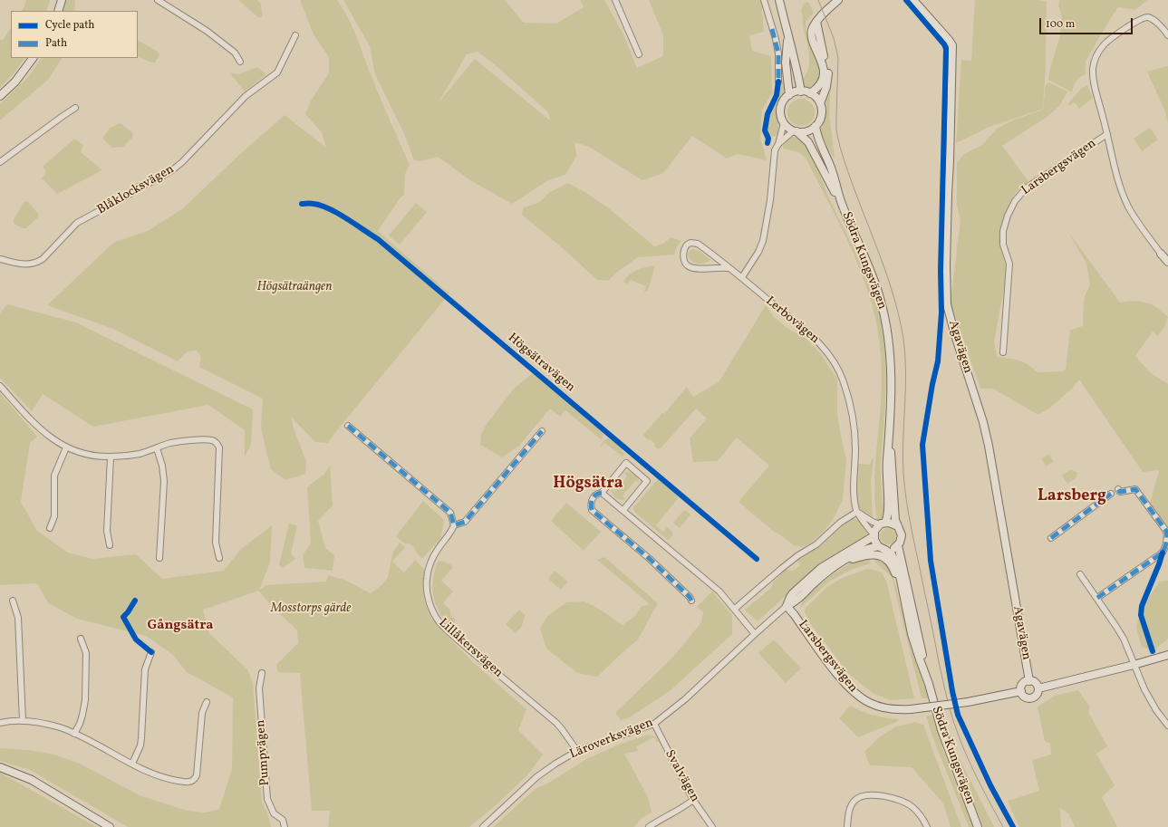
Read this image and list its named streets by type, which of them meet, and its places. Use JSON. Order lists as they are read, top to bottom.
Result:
{
  "streets": {
    "street": [
      "Larsbergsvägen",
      "Blåklocksvägen",
      "Södra Kungsvägen",
      "Lerbovägen",
      "Agavägen",
      "Lillåkersvägen",
      "Läroverksvägen",
      "Pumpvägen",
      "Svalvägen"
    ],
    "cycle path": ["Högsätravägen"]
  },
  "crossings": [
    ["Larsbergsvägen", "Agavägen"],
    ["Larsbergsvägen", "Läroverksvägen"],
    ["Södra Kungsvägen", "Lerbovägen"],
    ["Södra Kungsvägen", "Läroverksvägen"],
    ["Lerbovägen", "Läroverksvägen"],
    ["Lillåkersvägen", "Läroverksvägen"],
    ["Läroverksvägen", "Svalvägen"]
  ],
  "districts": ["Högsätra", "Larsberg", "Gångsätra"],
  "parks": ["Högsätraängen", "Mosstorps gärde"],
  "legend": ["Cycle path", "Path"],
  "scale_bar": "100 m"
}
